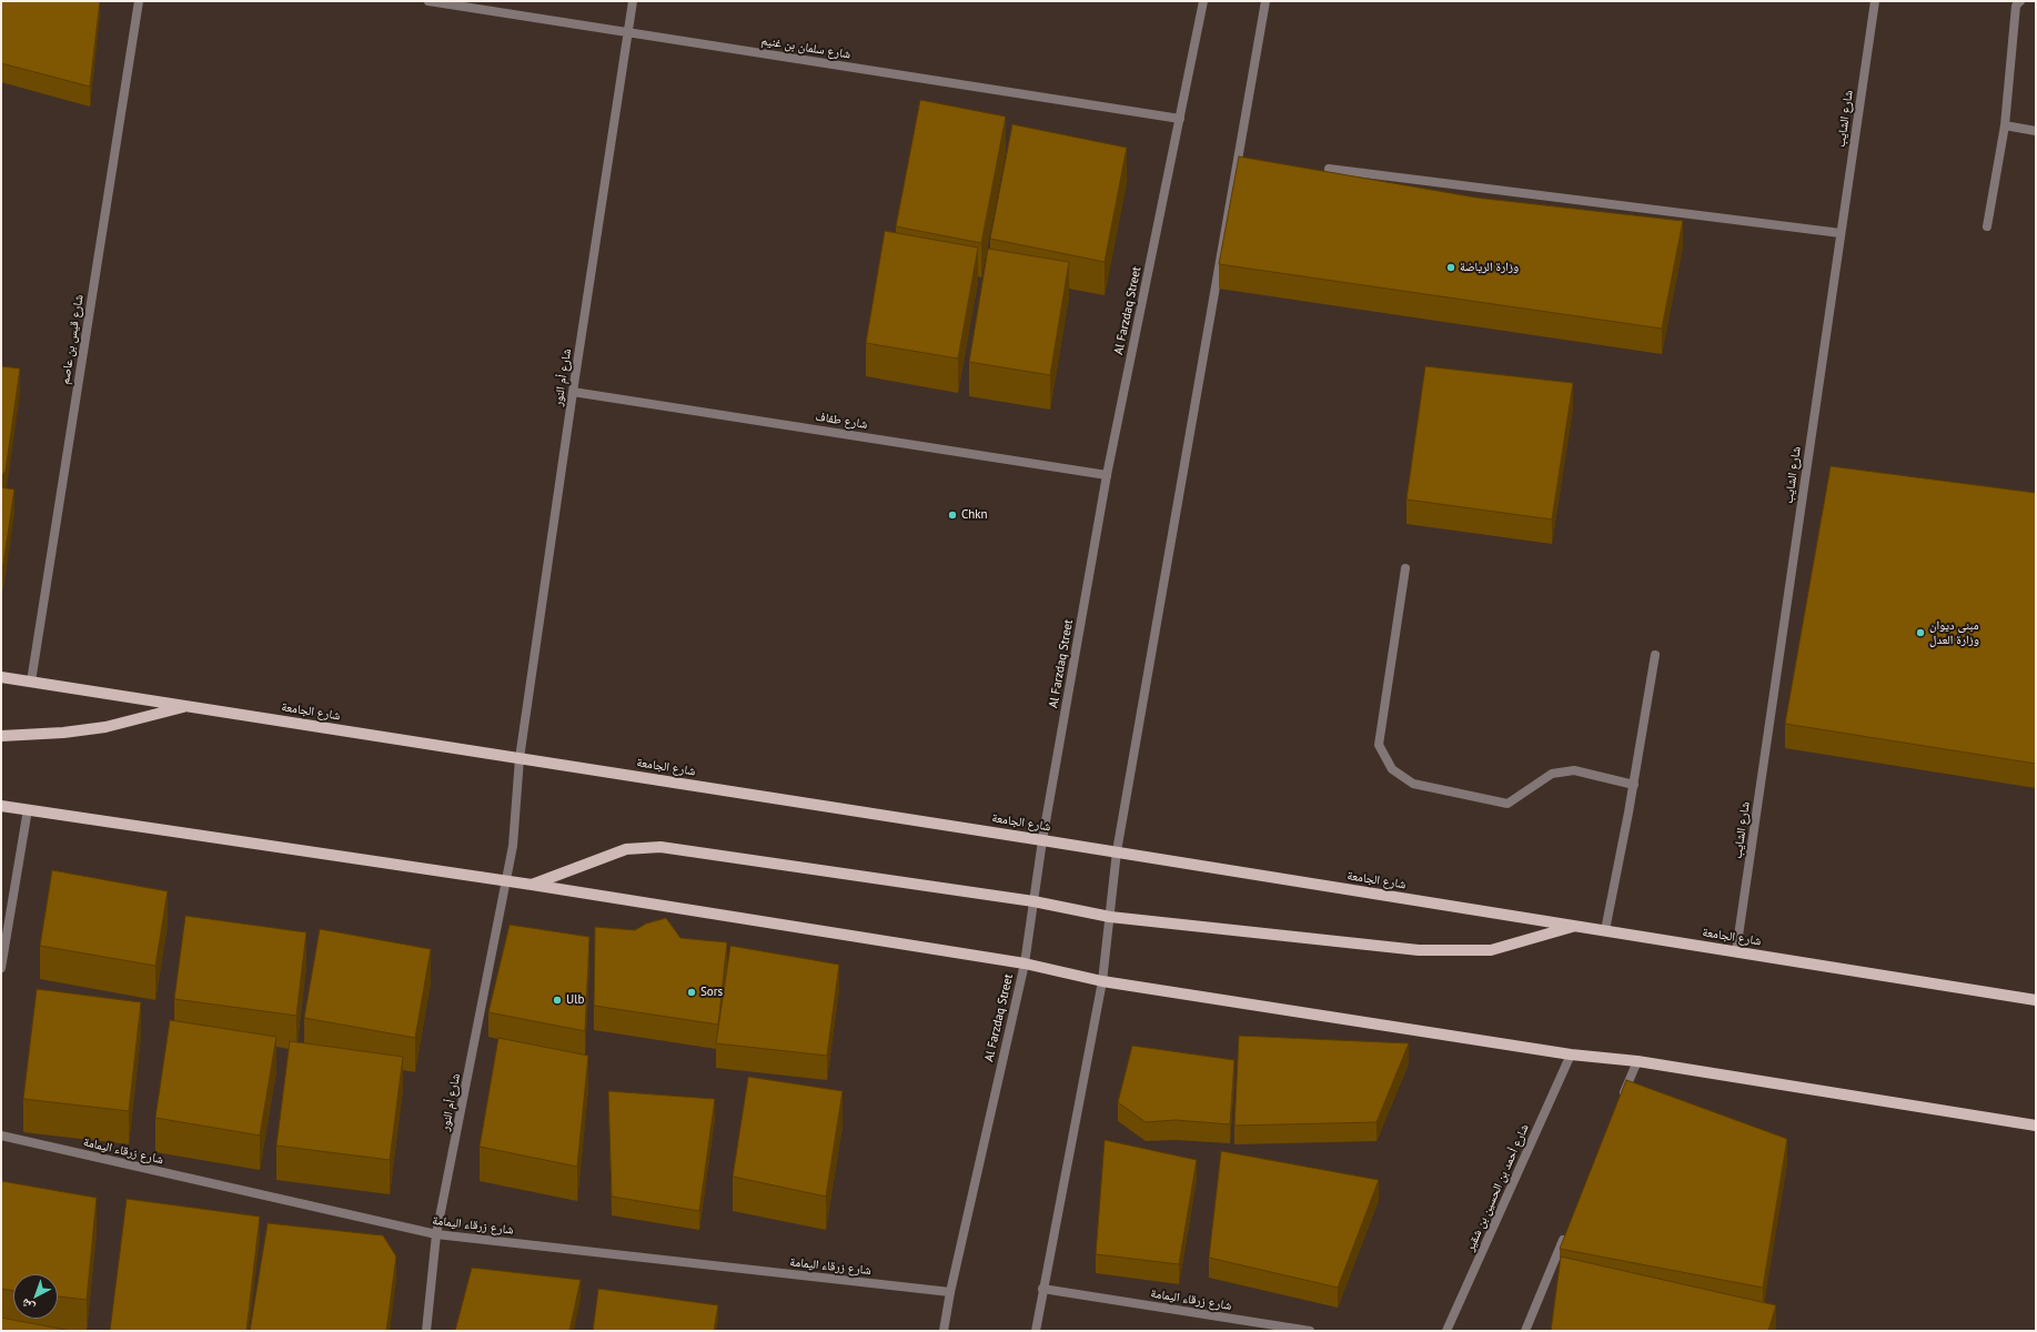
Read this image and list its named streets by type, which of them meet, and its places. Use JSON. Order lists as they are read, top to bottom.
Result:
{
  "streets": {
    "main road": ["شارع الجامعة"],
    "street": [
      "شارع سلمان بن غنيم",
      "شارع الشايب",
      "Al Farzdaq Street",
      "شارع قيس بن عاصم",
      "شارع أم النور",
      "شارع طفاف",
      "شارع زرقاء اليمامة",
      "شارع أحمد بن الحسين بن شقير"
    ]
  },
  "crossings": [
    ["شارع سلمان بن غنيم", "Al Farzdaq Street"],
    ["شارع سلمان بن غنيم", "شارع أم النور"],
    ["شارع الشايب", "شارع الجامعة"],
    ["Al Farzdaq Street", "شارع طفاف"],
    ["Al Farzdaq Street", "شارع الجامعة"],
    ["Al Farzdaq Street", "شارع زرقاء اليمامة"],
    ["شارع قيس بن عاصم", "شارع الجامعة"],
    ["شارع أم النور", "شارع طفاف"],
    ["شارع أم النور", "شارع الجامعة"],
    ["شارع أم النور", "شارع زرقاء اليمامة"]
  ],
  "places": [
    "وزارة الرياضة",
    "Chkn",
    "مبنى ديوان وزارة العدل",
    "Sors",
    "Ulb"
  ],
  "north": "bottom left"
}
